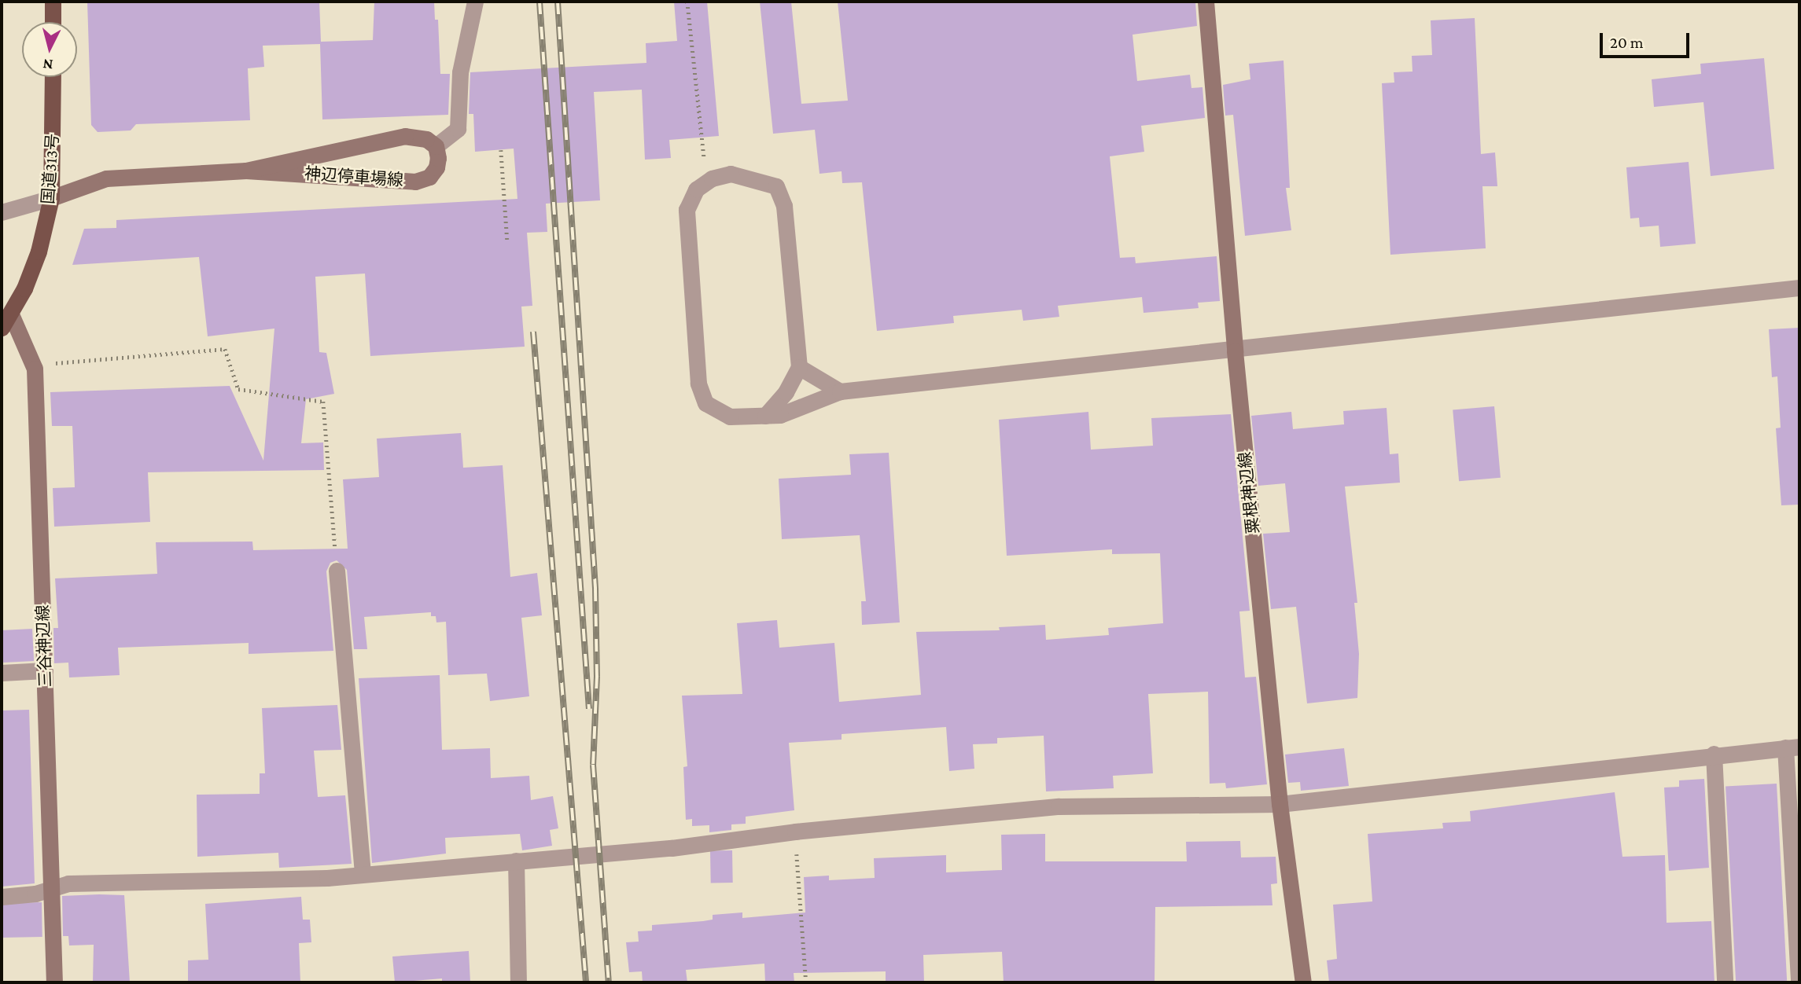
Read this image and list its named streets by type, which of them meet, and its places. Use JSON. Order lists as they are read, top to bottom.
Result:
{
  "streets": {
    "highway": ["国道313号"],
    "main road": ["神辺停車場線", "粟根神辺線", "三谷神辺線"]
  },
  "crossings": [
    ["国道313号", "神辺停車場線"],
    ["国道313号", "三谷神辺線"]
  ],
  "scale_bar": "20 m",
  "north": "bottom"
}
